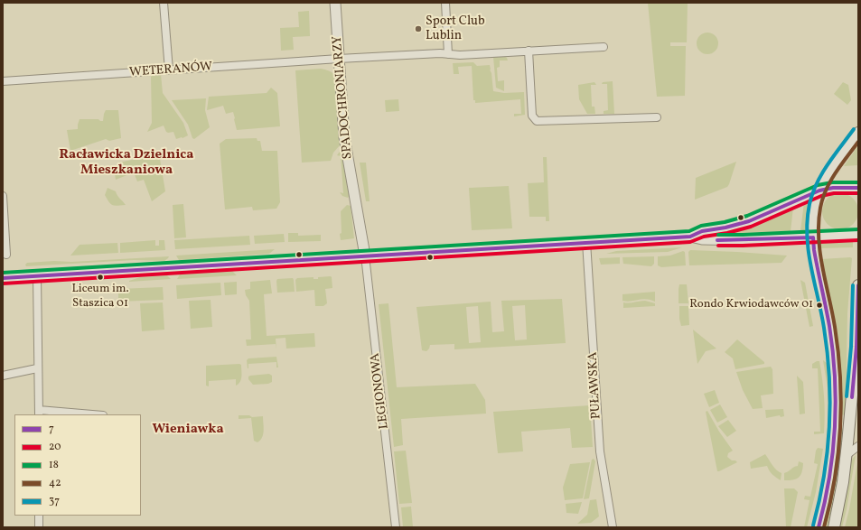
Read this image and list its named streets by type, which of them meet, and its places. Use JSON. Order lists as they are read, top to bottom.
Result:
{
  "streets": {
    "street": [
      "WETERANÓW",
      "SPADOCHRONIARZY",
      "PUŁAWSKA",
      "LEGIONOWA"
    ]
  },
  "crossings": [
    ["WETERANÓW", "SPADOCHRONIARZY"],
    ["SPADOCHRONIARZY", "LEGIONOWA"]
  ],
  "districts": ["Racławicka Dzielnica Mieszkaniowa", "Wieniawka"],
  "places": ["Sport Club Lublin", "Liceum im. Staszica 01", "Rondo Krwiodawców 01"],
  "lines": [
    "transit line 37",
    "transit line 42",
    "transit line 18",
    "transit line 7",
    "transit line 20"
  ],
  "legend": [
    "7",
    "20",
    "18",
    "42",
    "37"
  ]
}
